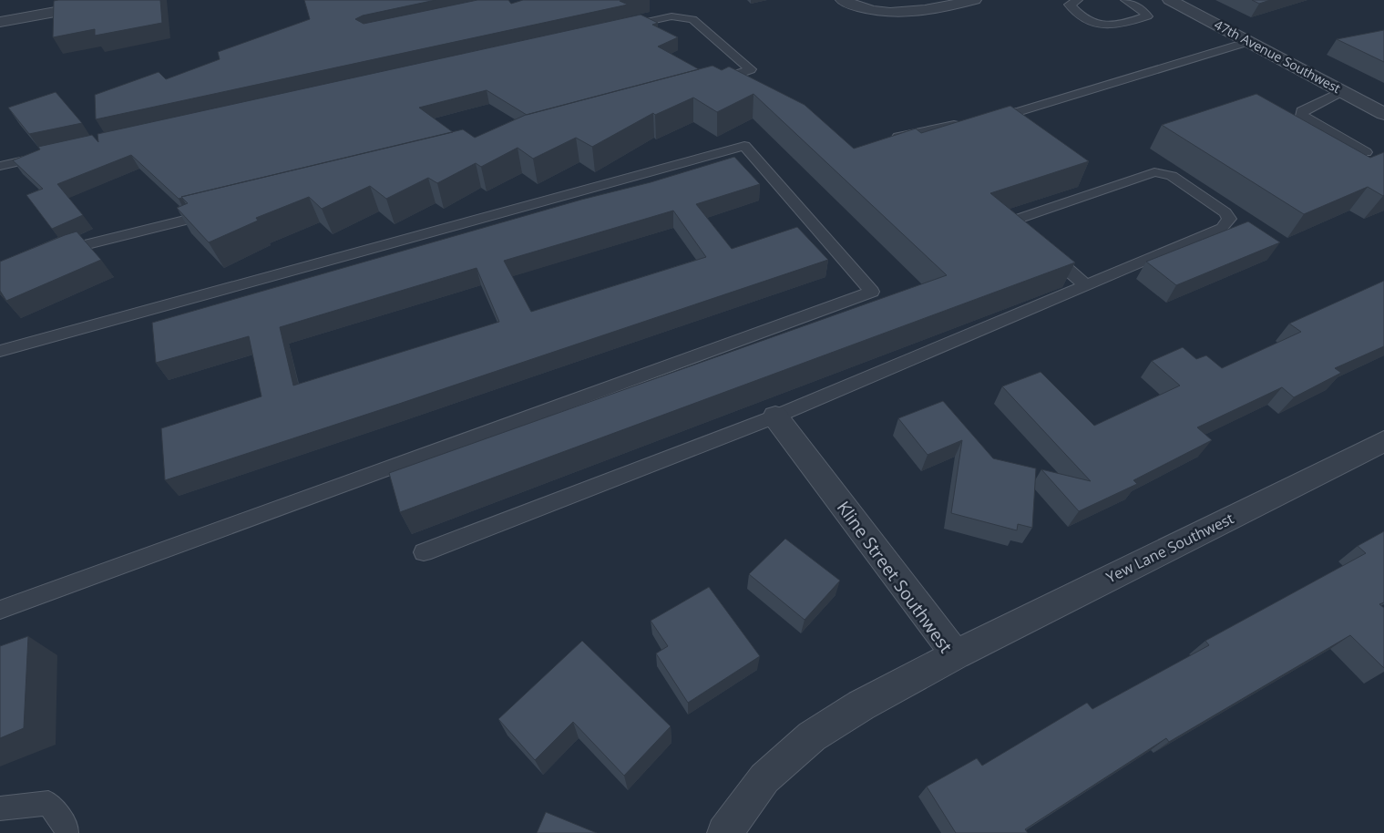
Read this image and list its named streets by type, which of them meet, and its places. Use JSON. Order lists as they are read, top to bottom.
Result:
{
  "streets": {
    "street": ["47th Avenue Southwest", "Yew Lane Southwest", "Kline Street Southwest"]
  },
  "crossings": [
    ["Yew Lane Southwest", "Kline Street Southwest"]
  ]
}
